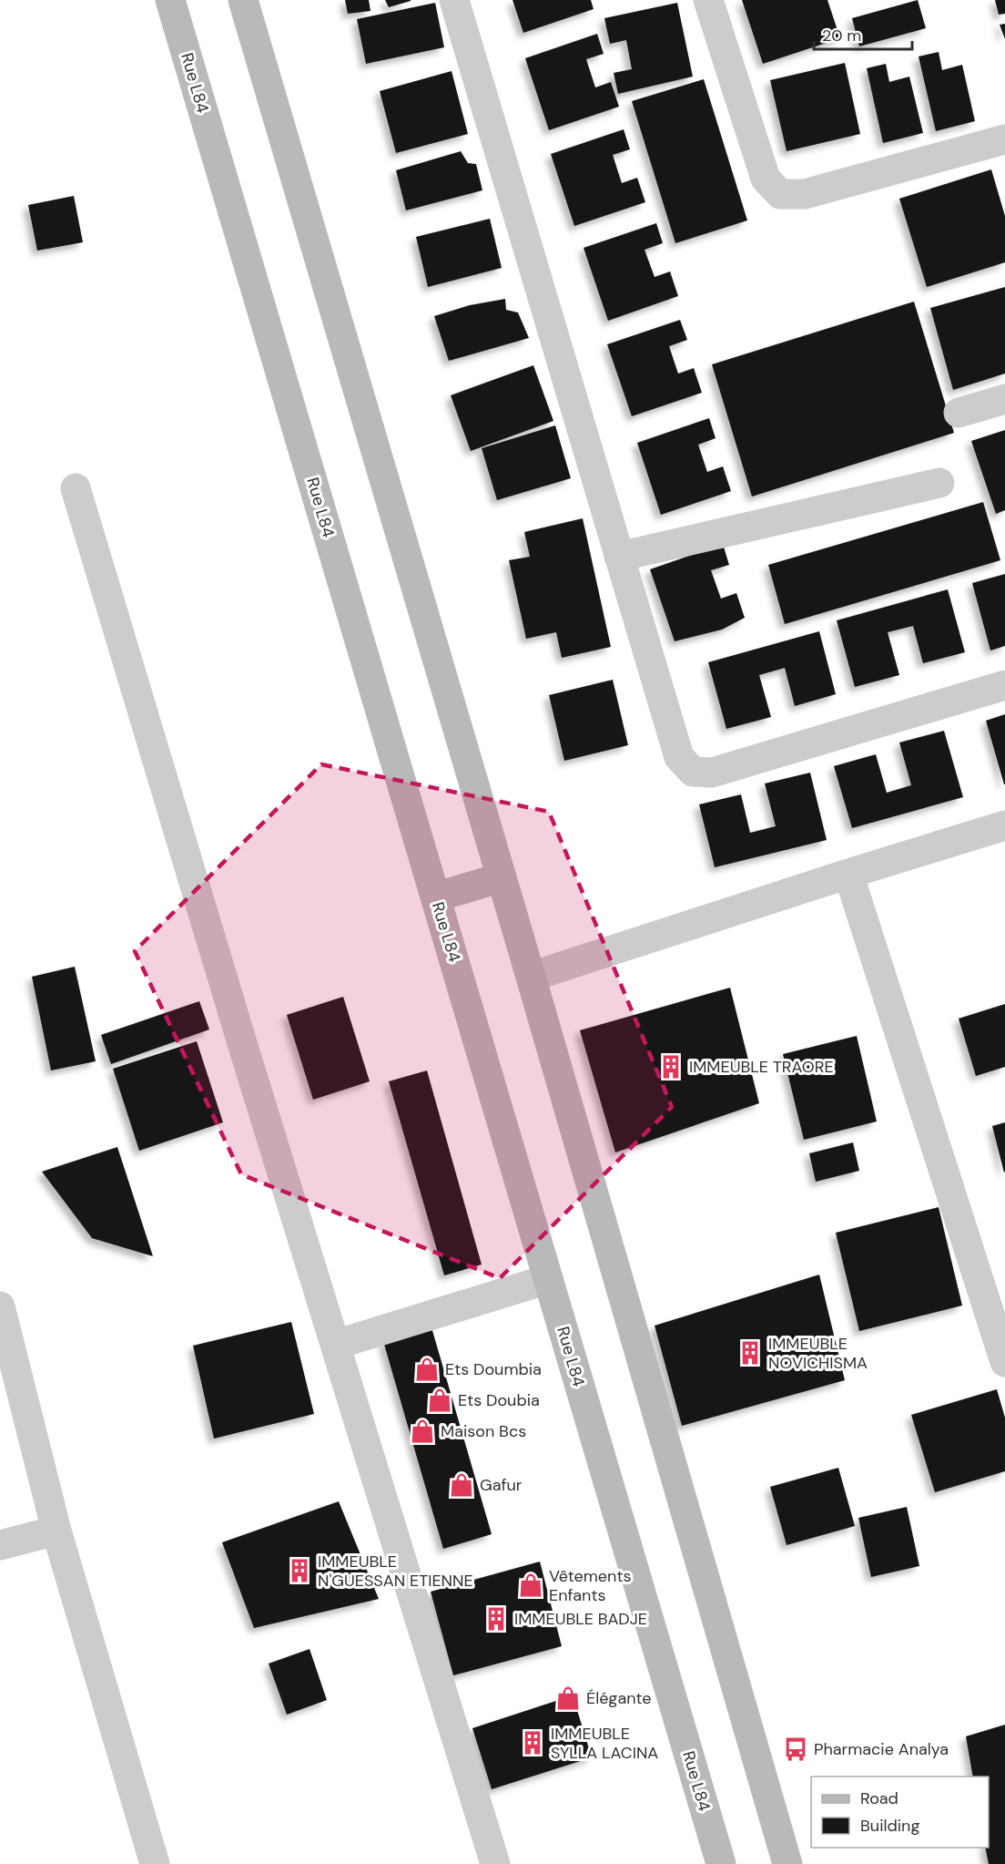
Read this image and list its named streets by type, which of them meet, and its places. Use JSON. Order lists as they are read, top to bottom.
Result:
{
  "streets": {
    "main road": ["Rue L84"]
  },
  "places": {
    "building": [
      "IMMEUBLE TRAORE",
      "IMMEUBLE NOVICHISMA",
      "IMMEUBLE N'GUESSAN ETIENNE",
      "IMMEUBLE BADJE",
      "IMMEUBLE SYLLA LACINA"
    ],
    "shop": [
      "Ets Doumbia",
      "Ets Doubia",
      "Maison Bcs",
      "Gafur",
      "Vêtements Enfants",
      "Élégante"
    ],
    "bus stop": ["Pharmacie Analya"]
  },
  "legend": ["Road", "Building"],
  "scale_bar": "20 m"
}
